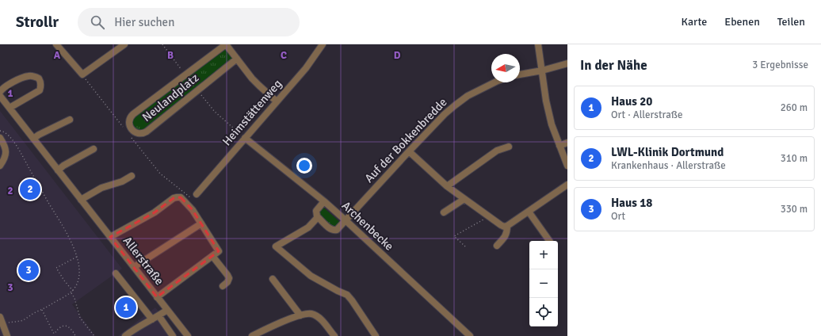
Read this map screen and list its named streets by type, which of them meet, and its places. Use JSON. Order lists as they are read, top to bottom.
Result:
{
  "streets": {
    "street": [
      "Neulandplatz",
      "Heimstättenweg",
      "Auf der Bokkenbredde",
      "Archenbecke",
      "Allerstraße"
    ]
  },
  "crossings": [
    ["Heimstättenweg", "Archenbecke"],
    ["Auf der Bokkenbredde", "Archenbecke"]
  ],
  "north": "left",
  "page": {
    "header": "Strollr",
    "search": "Hier suchen",
    "nav": ["Karte", "Ebenen", "Teilen"],
    "heading": ["In der Nähe", "3 Ergebnisse"],
    "list": [
      {
        "mark": "1",
        "name": "Haus 20",
        "note": "Ort · Allerstraße",
        "value": "260 m"
      },
      {
        "mark": "2",
        "name": "LWL-Klinik Dortmund",
        "note": "Krankenhaus · Allerstraße",
        "value": "310 m"
      },
      {
        "mark": "3",
        "name": "Haus 18",
        "note": "Ort",
        "value": "330 m"
      }
    ],
    "pins": ["2", "3", "1"],
    "map_buttons": ["+", "−"]
  },
  "grid": {
    "columns": [
      "A",
      "B",
      "C",
      "D"
    ],
    "rows": ["1", "2", "3"]
  }
}
